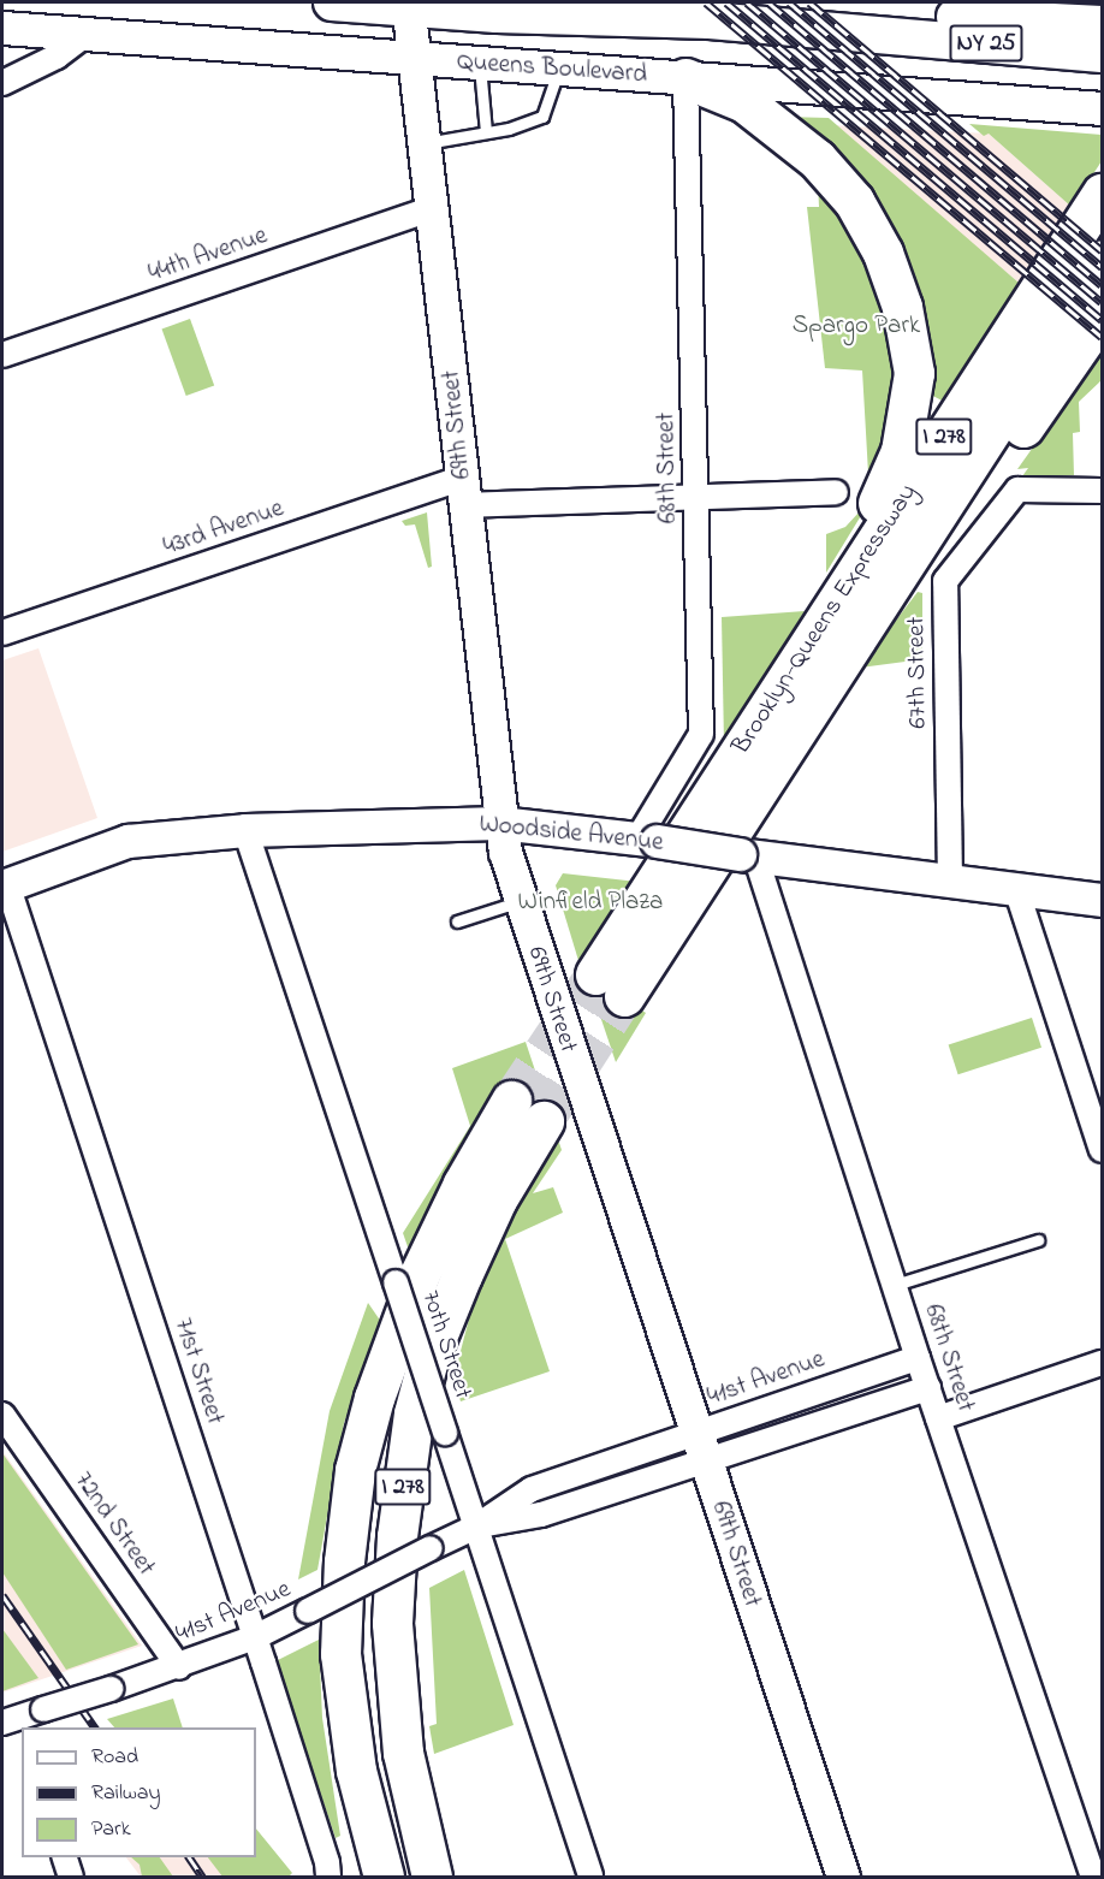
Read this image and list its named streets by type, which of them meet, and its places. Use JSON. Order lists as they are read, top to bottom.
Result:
{
  "streets": {
    "highway": ["I 278", "Brooklyn-Queens Expressway"],
    "main road": ["NY 25", "Queens Boulevard"],
    "street": [
      "44th Avenue",
      "69th Street",
      "68th Street",
      "43rd Avenue",
      "67th Street",
      "Woodside Avenue",
      "70th Street",
      "71st Street",
      "41st Avenue",
      "72nd Street"
    ]
  },
  "crossings": [
    ["Queens Boulevard", "69th Street"],
    ["Queens Boulevard", "68th Street"],
    ["44th Avenue", "69th Street"],
    ["69th Street", "43rd Avenue"],
    ["69th Street", "Woodside Avenue"],
    ["69th Street", "41st Avenue"],
    ["68th Street", "43rd Avenue"],
    ["68th Street", "Woodside Avenue"],
    ["68th Street", "41st Avenue"],
    ["67th Street", "Woodside Avenue"],
    ["Woodside Avenue", "70th Street"],
    ["Woodside Avenue", "71st Street"],
    ["70th Street", "41st Avenue"],
    ["71st Street", "41st Avenue"],
    ["41st Avenue", "72nd Street"]
  ],
  "parks": ["Spargo Park", "Winfield Plaza"],
  "legend": ["Road", "Railway", "Park"]
}
